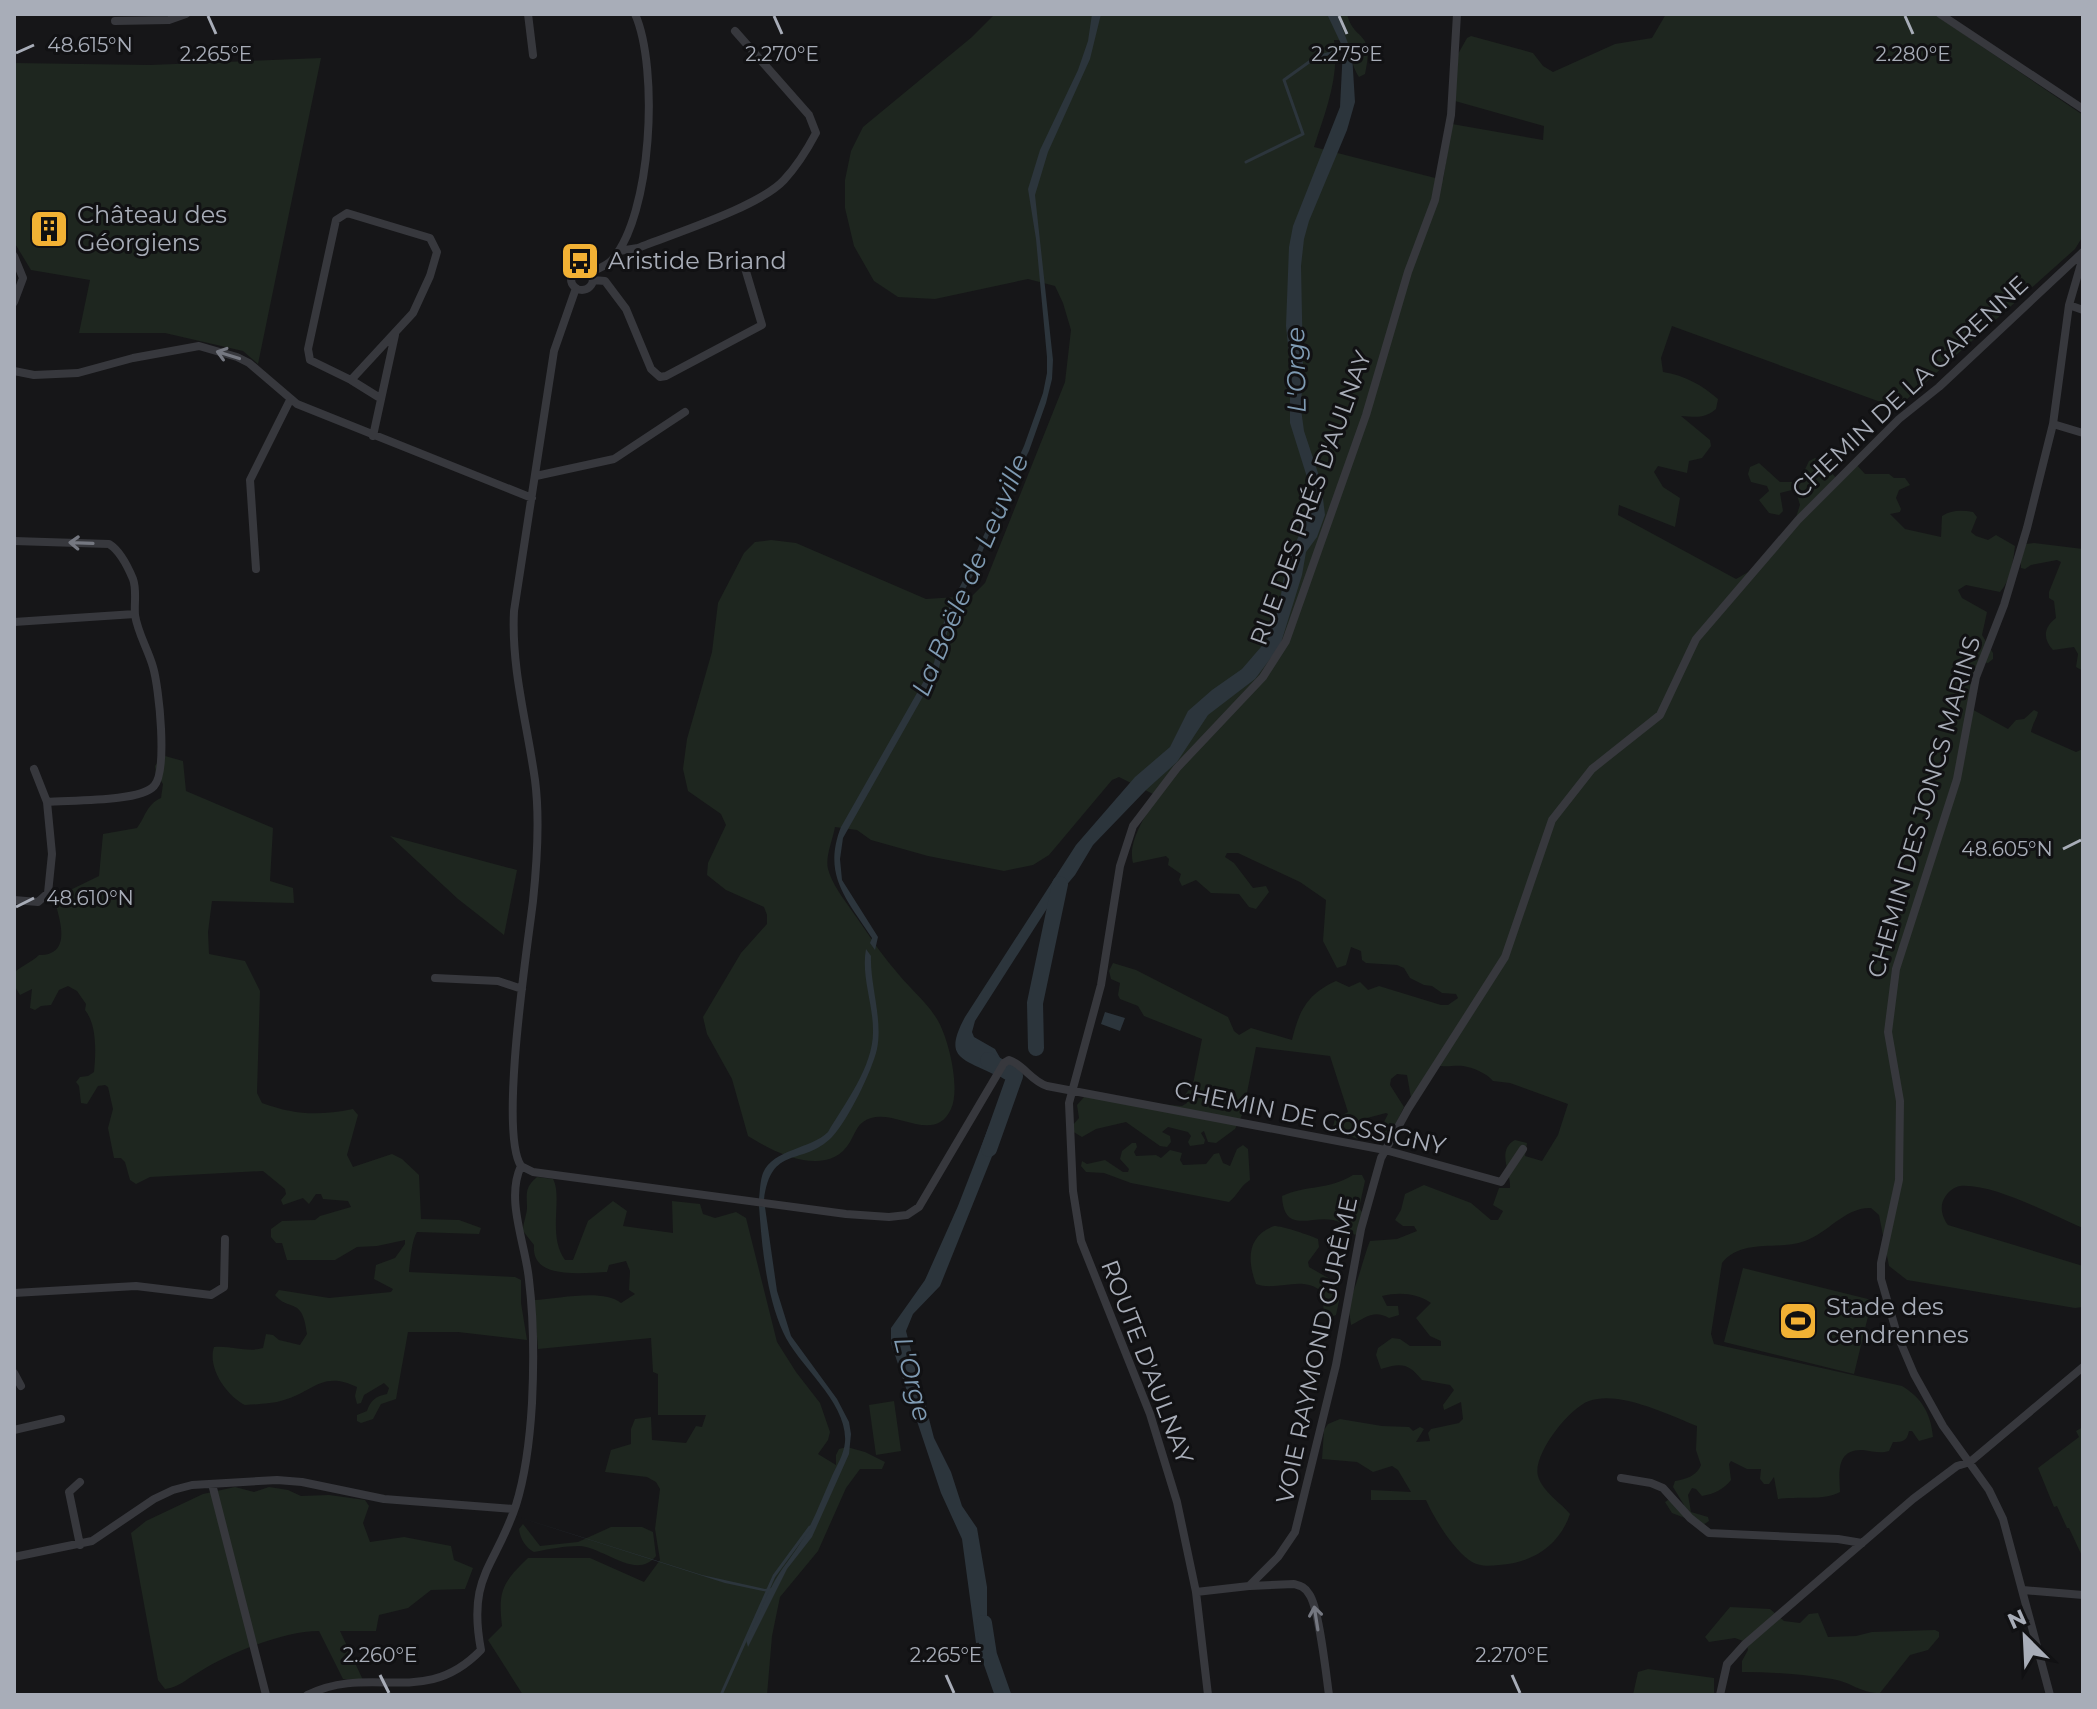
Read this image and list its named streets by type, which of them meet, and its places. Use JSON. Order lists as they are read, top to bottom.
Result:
{
  "streets": {
    "street": [
      "CHEMIN DE LA GARENNE",
      "RUE DES PRÉS D'AULNAY",
      "CHEMIN DES JONCS MARINS",
      "CHEMIN DE COSSIGNY",
      "VOIE RAYMOND GURÊME",
      "ROUTE D'AULNAY"
    ]
  },
  "crossings": [
    ["CHEMIN DE LA GARENNE", "CHEMIN DES JONCS MARINS"],
    ["CHEMIN DE LA GARENNE", "CHEMIN DE COSSIGNY"],
    ["CHEMIN DE LA GARENNE", "VOIE RAYMOND GURÊME"],
    ["RUE DES PRÉS D'AULNAY", "CHEMIN DE COSSIGNY"],
    ["RUE DES PRÉS D'AULNAY", "ROUTE D'AULNAY"],
    ["CHEMIN DE COSSIGNY", "VOIE RAYMOND GURÊME"],
    ["CHEMIN DE COSSIGNY", "ROUTE D'AULNAY"]
  ],
  "water": ["L'Orge", "La Boële de Leuville"],
  "places": {
    "building": ["Château des Géorgiens"],
    "bus stop": ["Aristide Briand"],
    "sports": ["Stade des cendrennes"]
  },
  "north": "top left",
  "coordinates": [
    "48.615°N",
    "2.265°E",
    "2.270°E",
    "2.275°E",
    "2.280°E",
    "48.605°N",
    "48.610°N",
    "2.260°E"
  ]
}
